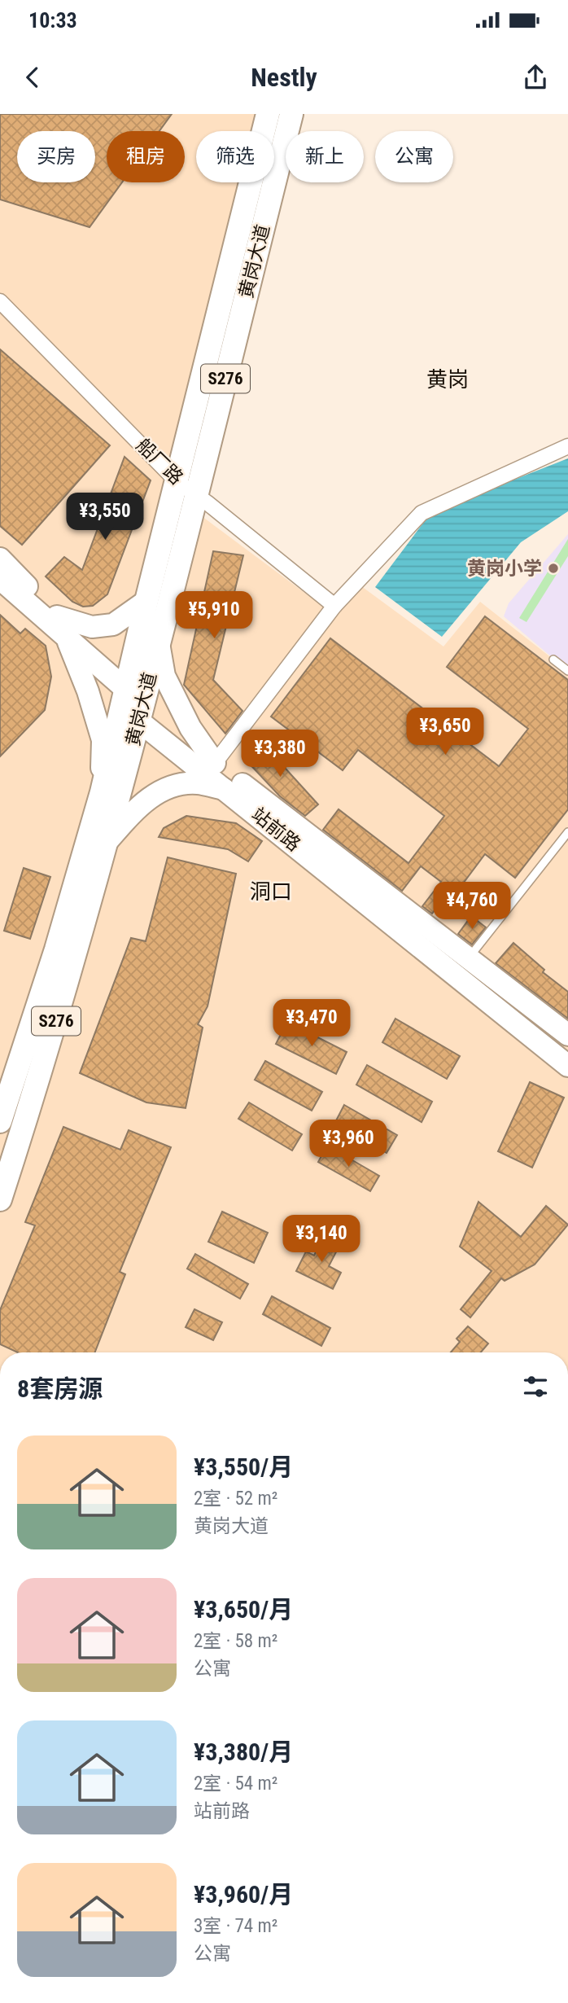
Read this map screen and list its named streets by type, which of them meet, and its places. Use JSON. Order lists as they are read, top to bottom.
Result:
{
  "streets": {
    "main road": ["黄岗大道", "S276"],
    "street": ["船厂路", "站前路"]
  },
  "crossings": [
    ["黄岗大道", "船厂路"],
    ["黄岗大道", "站前路"]
  ],
  "districts": ["黄岗", "洞口"],
  "places": ["黄岗小学"],
  "page": {
    "status": "10:33",
    "header": "Nestly",
    "chip": [
      "买房",
      "租房",
      "筛选",
      "新上",
      "公寓"
    ],
    "price": [
      "¥3,550",
      "¥5,910",
      "¥3,650",
      "¥3,380",
      "¥4,760",
      "¥3,470",
      "¥3,960",
      "¥3,140"
    ],
    "heading": "8套房源",
    "list": [
      {
        "name": "¥3,550/月",
        "note": "2室 · 52 m² · 黄岗大道"
      },
      {
        "name": "¥3,650/月",
        "note": "2室 · 58 m² · 公寓"
      },
      {
        "name": "¥3,380/月",
        "note": "2室 · 54 m² · 站前路"
      },
      {
        "name": "¥3,960/月",
        "note": "3室 · 74 m² · 公寓"
      }
    ]
  }
}
